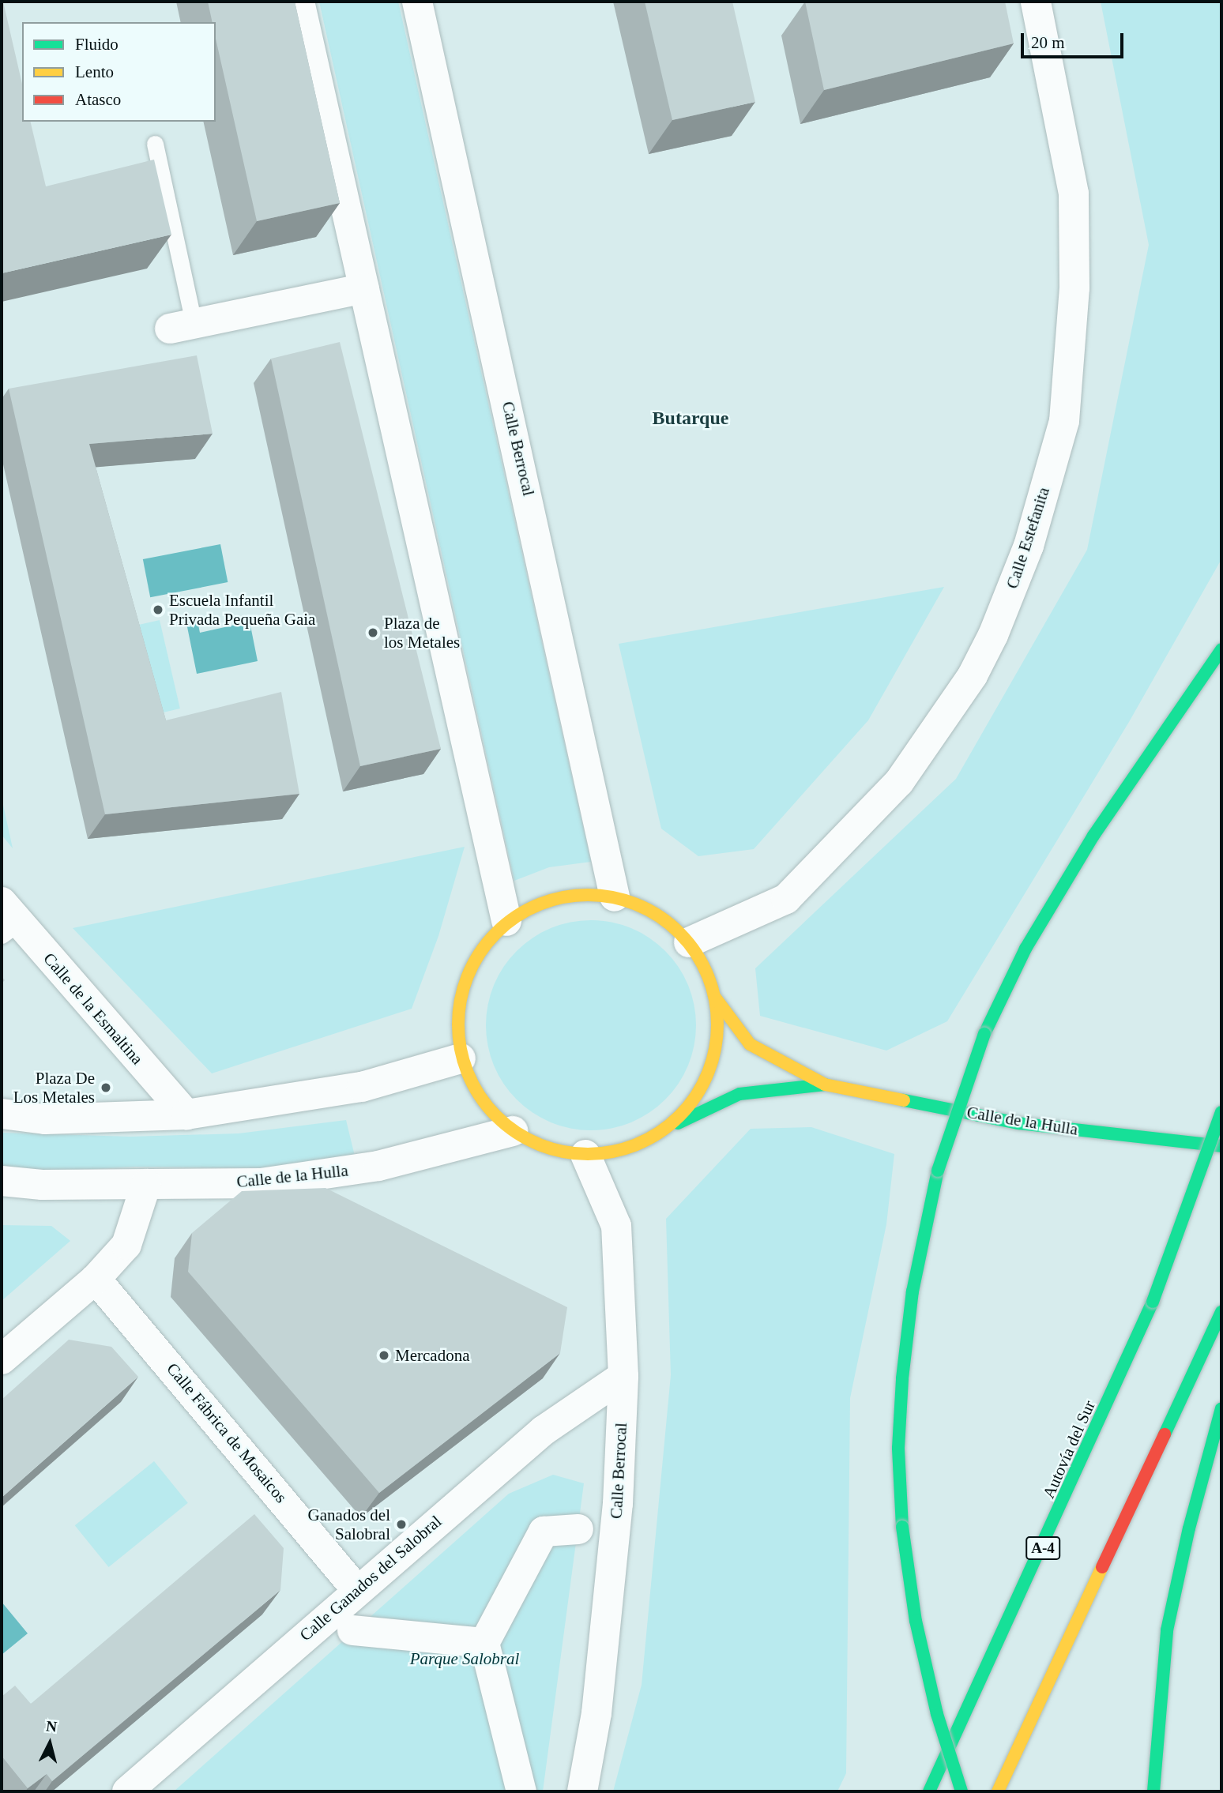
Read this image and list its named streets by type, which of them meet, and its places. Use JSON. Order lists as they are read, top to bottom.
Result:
{
  "streets": {
    "main road": ["Calle de la Hulla", "Autovía del Sur", "A-4"],
    "street": [
      "Calle Berrocal",
      "Calle Estefanita",
      "Calle de la Esmaltina",
      "Calle Fábrica de Mosaicos",
      "Calle Ganados del Salobral"
    ]
  },
  "crossings": [
    ["Calle Berrocal", "Calle Ganados del Salobral"],
    ["Calle Fábrica de Mosaicos", "Calle Ganados del Salobral"]
  ],
  "districts": ["Butarque"],
  "parks": ["Parque Salobral"],
  "places": [
    "Escuela Infantil Privada Pequeña Gaia",
    "Plaza de los Metales",
    "Plaza De Los Metales",
    "Mercadona",
    "Ganados del Salobral"
  ],
  "legend": ["Fluido", "Lento", "Atasco"],
  "scale_bar": "20 m",
  "north": "top"
}
